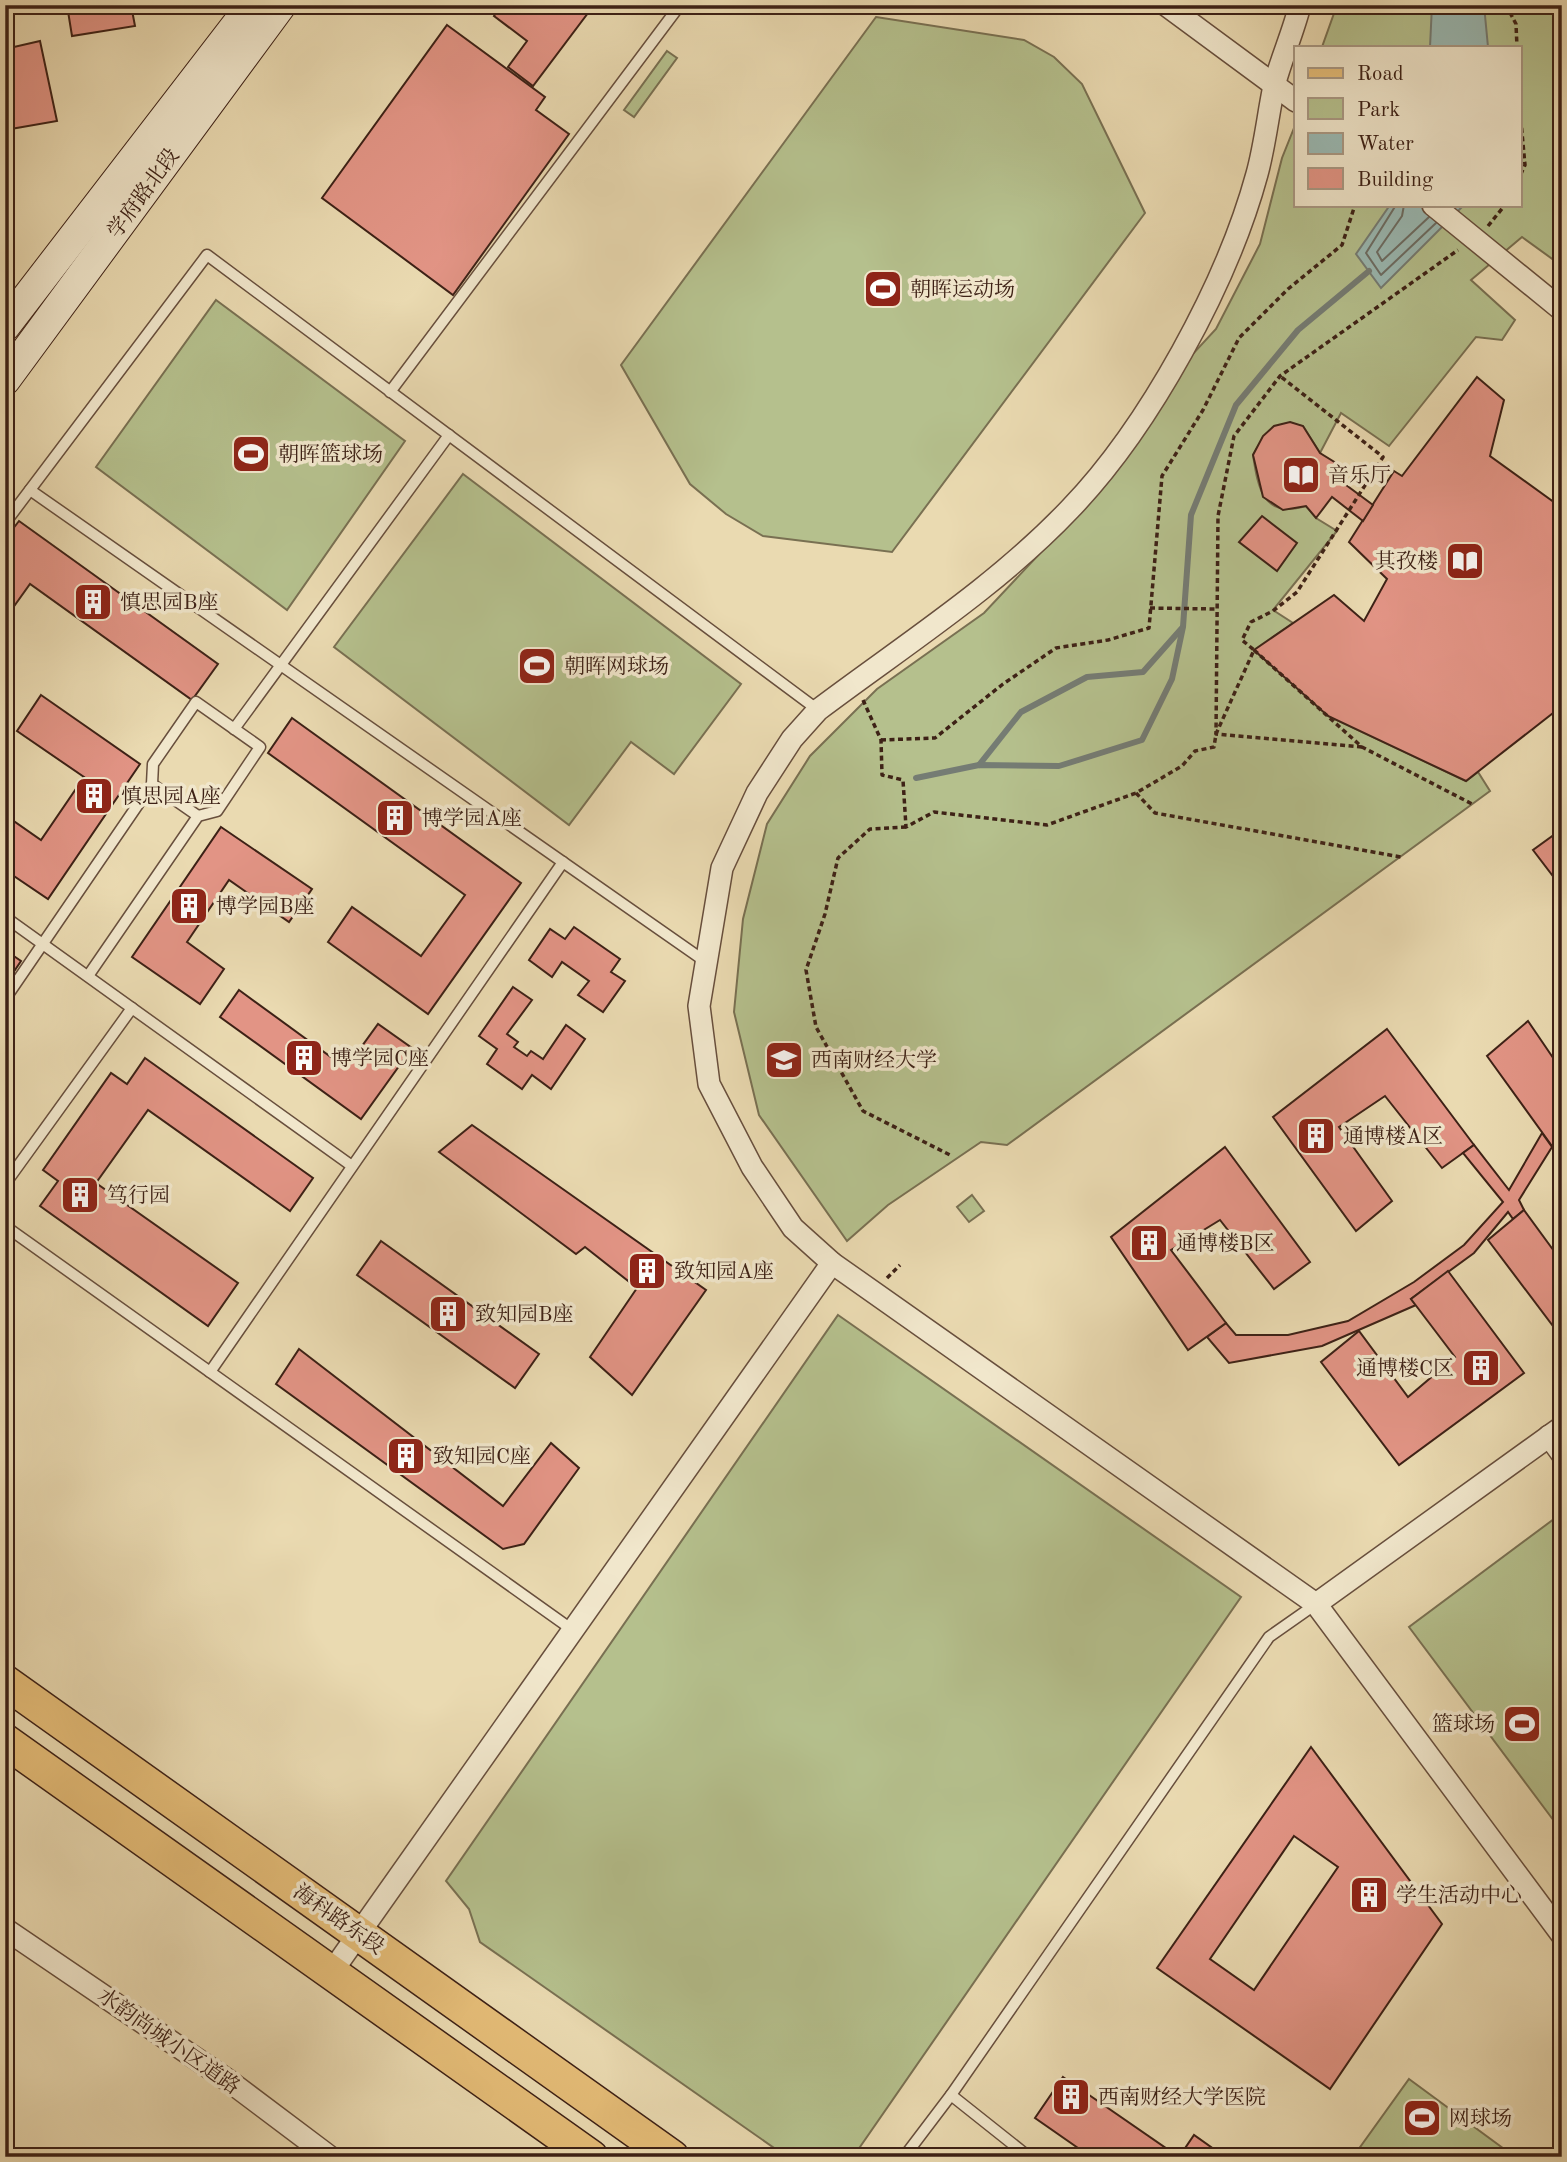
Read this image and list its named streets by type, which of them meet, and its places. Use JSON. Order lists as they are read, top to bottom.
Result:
{
  "streets": {
    "main road": ["学府路北段", "海科路东段"],
    "street": ["水韵尚城小区道路"]
  },
  "places": {
    "sports": [
      "朝晖运动场",
      "朝晖篮球场",
      "朝晖网球场",
      "篮球场",
      "网球场"
    ],
    "library": ["音乐厅", "其孜楼"],
    "building": [
      "慎思园B座",
      "慎思园A座",
      "博学园A座",
      "博学园B座",
      "博学园C座",
      "通博楼A区",
      "笃行园",
      "通博楼B区",
      "致知园A座",
      "致知园B座",
      "通博楼C区",
      "致知园C座",
      "学生活动中心",
      "西南财经大学医院"
    ],
    "school or university": ["西南财经大学"]
  },
  "legend": [
    "Road",
    "Park",
    "Water",
    "Building"
  ]
}
